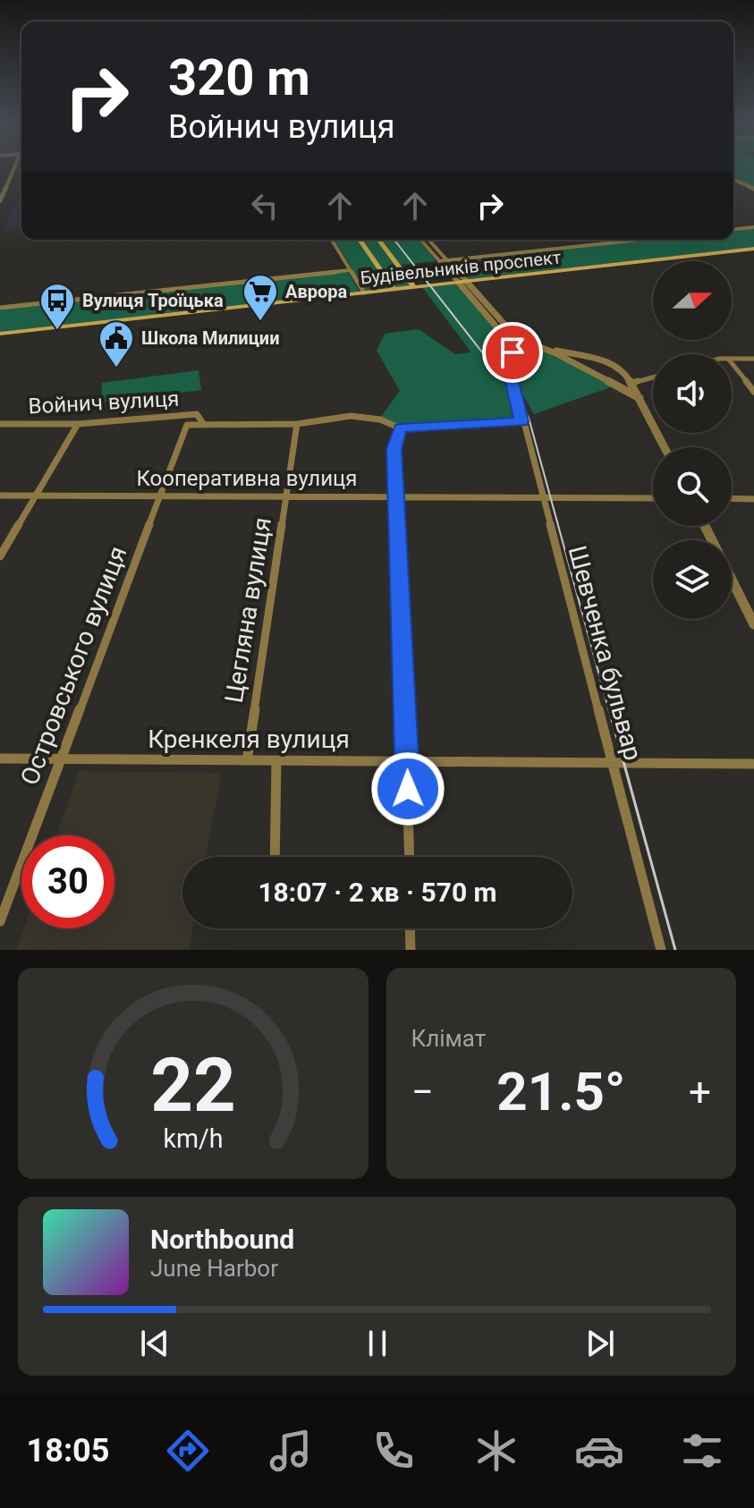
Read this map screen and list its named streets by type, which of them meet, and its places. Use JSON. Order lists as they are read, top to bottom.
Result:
{
  "streets": {
    "main road": ["Будівельників проспект"],
    "street": [
      "Войнич вулиця",
      "Кооперативна вулиця",
      "Цегляна вулиця",
      "Шевченка бульвар",
      "Островського вулиця",
      "Кренкеля вулиця"
    ]
  },
  "crossings": [
    ["Будівельників проспект", "Шевченка бульвар"],
    ["Войнич вулиця", "Цегляна вулиця"],
    ["Войнич вулиця", "Шевченка бульвар"],
    ["Войнич вулиця", "Островського вулиця"],
    ["Кооперативна вулиця", "Цегляна вулиця"],
    ["Кооперативна вулиця", "Шевченка бульвар"],
    ["Кооперативна вулиця", "Островського вулиця"],
    ["Цегляна вулиця", "Кренкеля вулиця"],
    ["Шевченка бульвар", "Кренкеля вулиця"],
    ["Островського вулиця", "Кренкеля вулиця"]
  ],
  "places": {
    "supermarket": ["Аврора"],
    "bus stop": ["Вулиця Троїцька"],
    "public building": ["Школа Милиции"]
  },
  "north": "right",
  "page": {
    "turn": ["320 m", "Войнич вулиця"],
    "limit": "30",
    "trip": "18:07 · 2 хв · 570 m",
    "tile": "Клімат",
    "heat": ["−", "21.5°", "+"],
    "song": ["Northbound", "June Harbor"],
    "tabs": "18:05",
    "gauge": ["22", "km/h"]
  }
}
